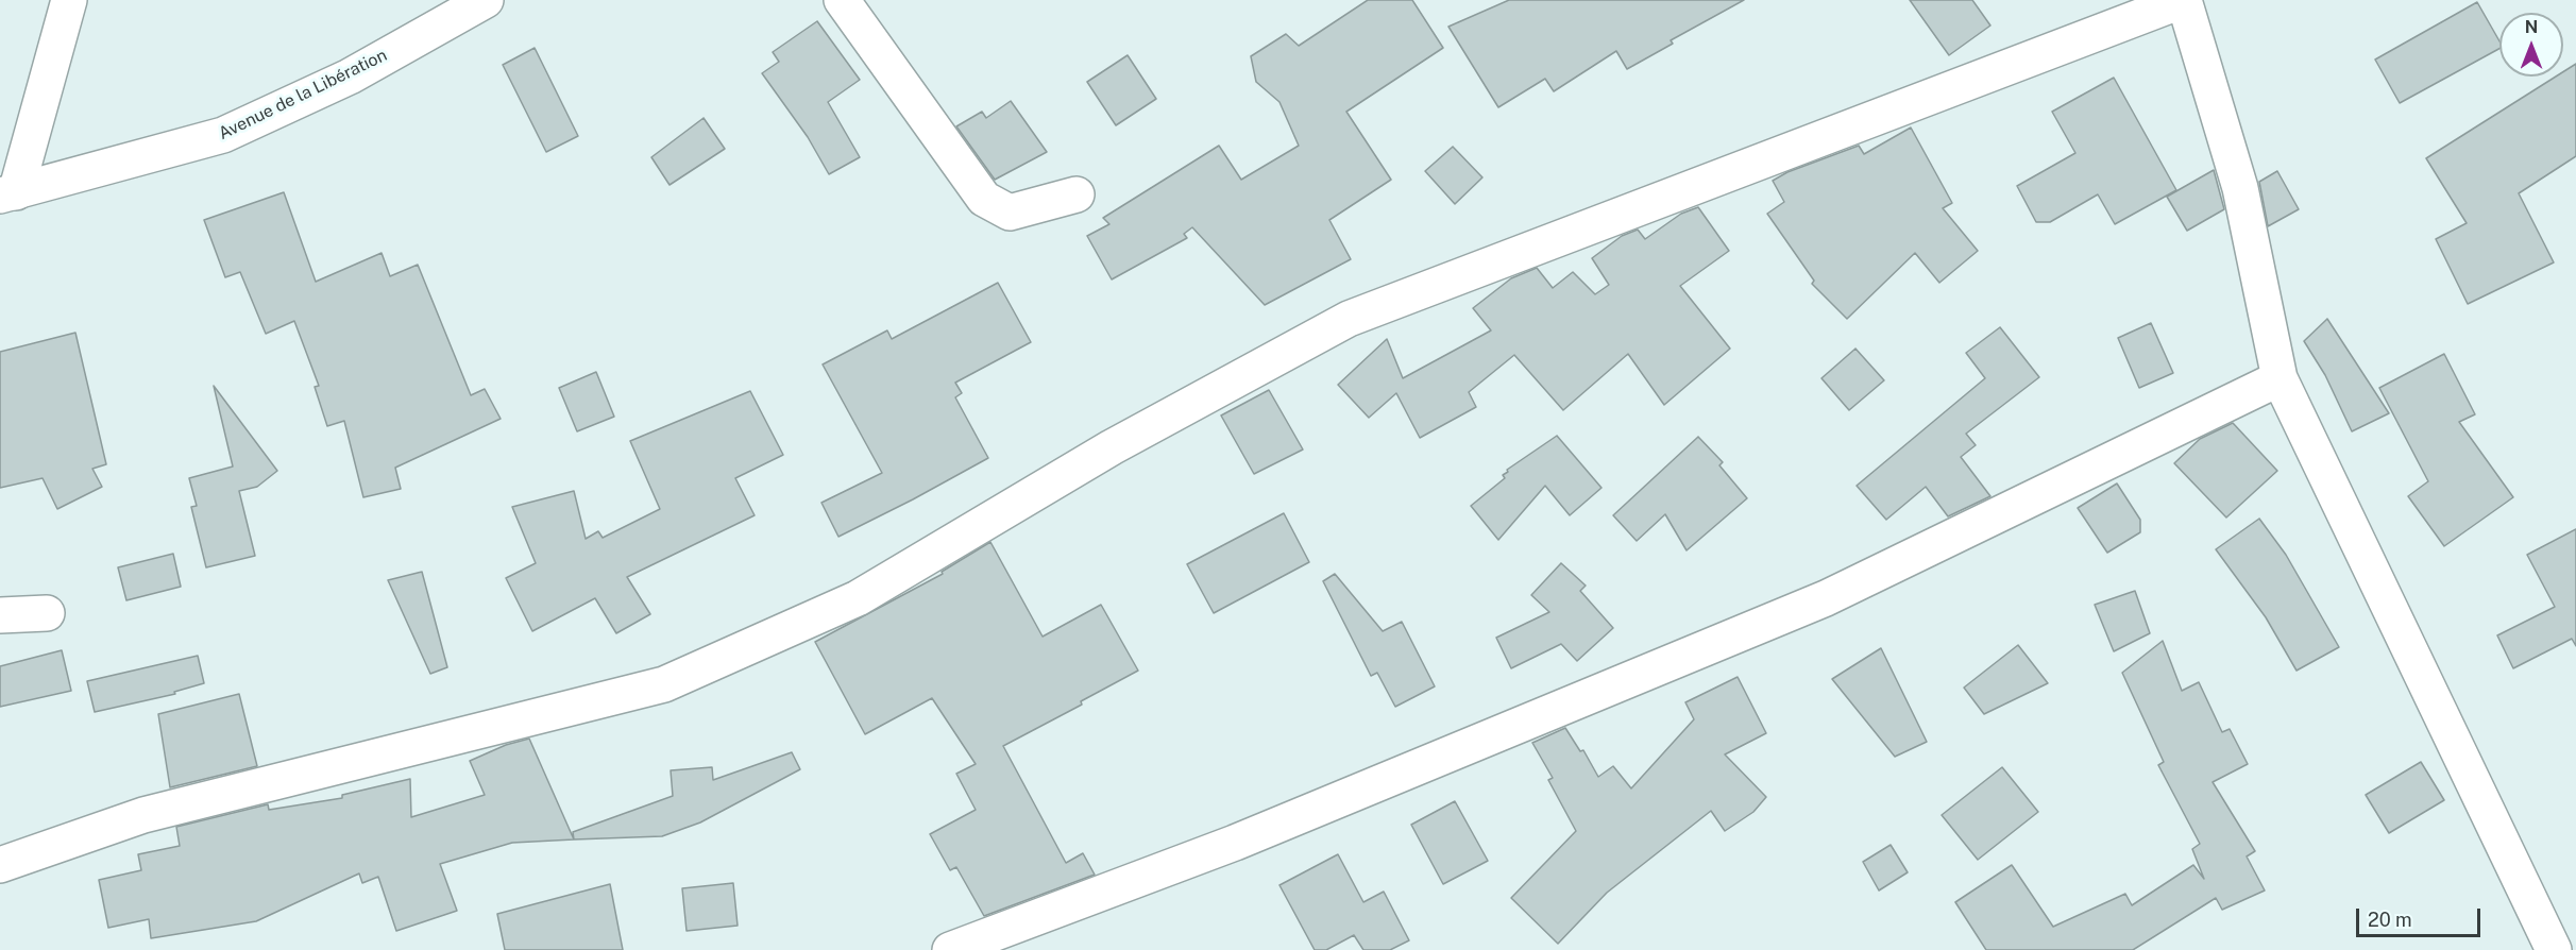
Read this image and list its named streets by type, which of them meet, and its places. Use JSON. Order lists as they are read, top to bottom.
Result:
{
  "streets": {
    "main road": ["Avenue de la Libération"]
  },
  "scale_bar": "20 m",
  "north": "top"
}
